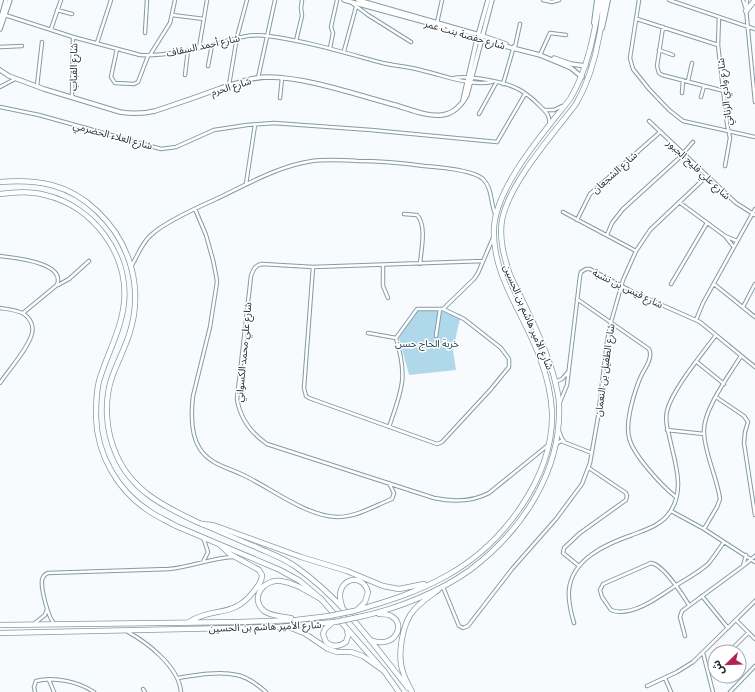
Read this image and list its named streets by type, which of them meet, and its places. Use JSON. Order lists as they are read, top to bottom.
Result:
{
  "streets": {
    "main road": ["شارع الأمير هاشم بن الحسين"],
    "street": [
      "شارع حفصة بنت عمر",
      "شارع أحمد السقاف",
      "شارع القباب",
      "شارع الحرم",
      "شارع وادي الزناتي",
      "شارع العلاء الحضرمي",
      "شارع علي فليح الجبور",
      "شارع الشجعان",
      "شارع قيس بن نشبة",
      "شارع علي محمد الكسواني",
      "شارع الطفيل بن النعمان"
    ]
  },
  "crossings": [
    ["شارع حفصة بنت عمر", "شارع الحرم"],
    ["شارع حفصة بنت عمر", "شارع الأمير هاشم بن الحسين"],
    ["شارع أحمد السقاف", "شارع القباب"],
    ["شارع أحمد السقاف", "شارع الحرم"],
    ["شارع أحمد السقاف", "شارع العلاء الحضرمي"],
    ["شارع القباب", "شارع الحرم"],
    ["شارع علي فليح الجبور", "شارع الشجعان"],
    ["شارع علي فليح الجبور", "شارع الطفيل بن النعمان"],
    ["شارع قيس بن نشبة", "شارع الأمير هاشم بن الحسين"],
    ["شارع قيس بن نشبة", "شارع الطفيل بن النعمان"],
    ["شارع الأمير هاشم بن الحسين", "شارع علي محمد الكسواني"],
    ["شارع الأمير هاشم بن الحسين", "شارع الطفيل بن النعمان"]
  ],
  "parks": ["خربة الحاج حسن"],
  "north": "bottom left"
}
